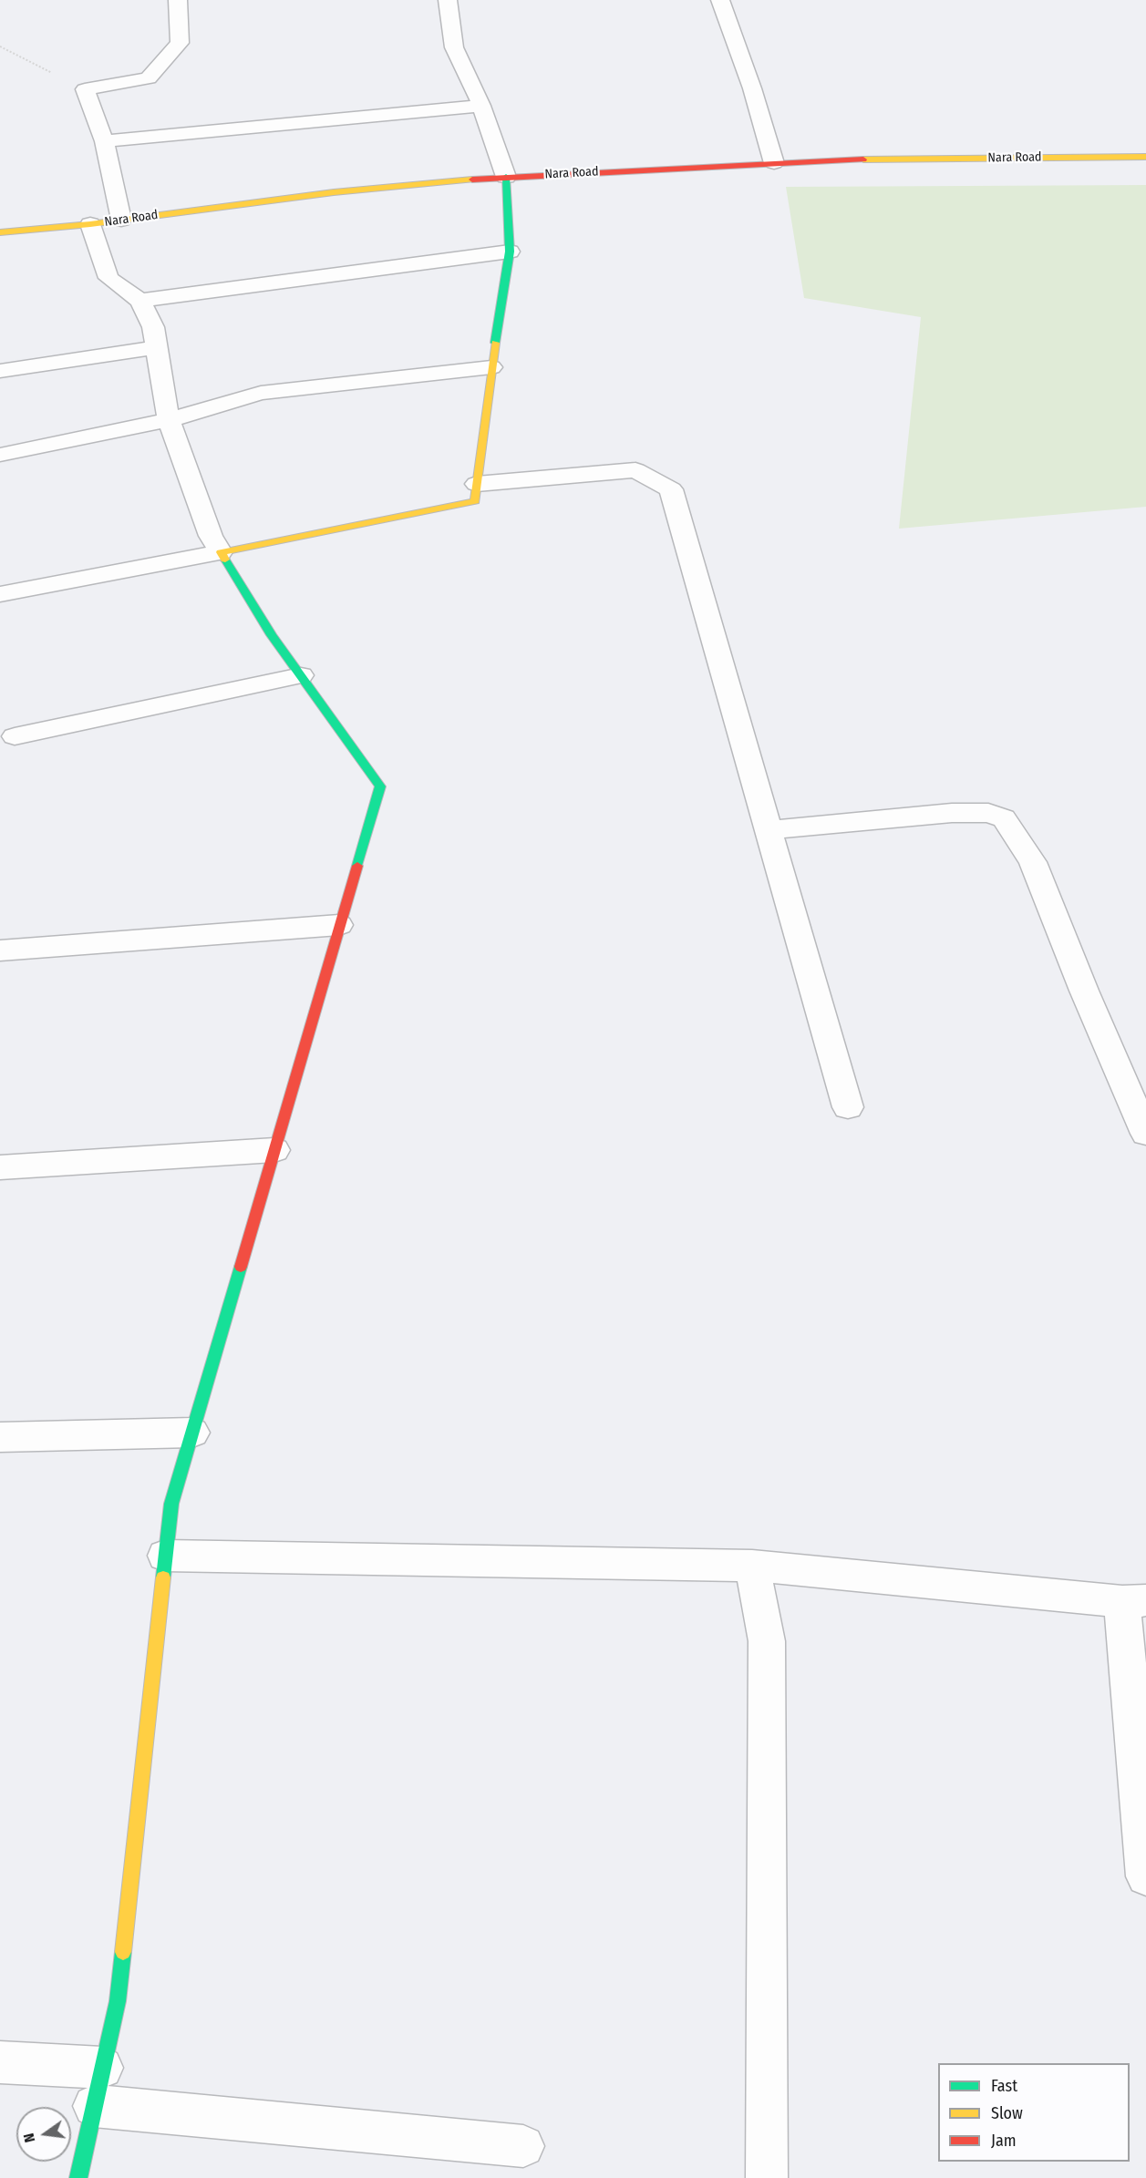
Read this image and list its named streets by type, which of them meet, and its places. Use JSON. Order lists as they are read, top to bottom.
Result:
{
  "streets": {
    "street": ["Nara Road"]
  },
  "legend": ["Fast", "Slow", "Jam"],
  "north": "left"
}
